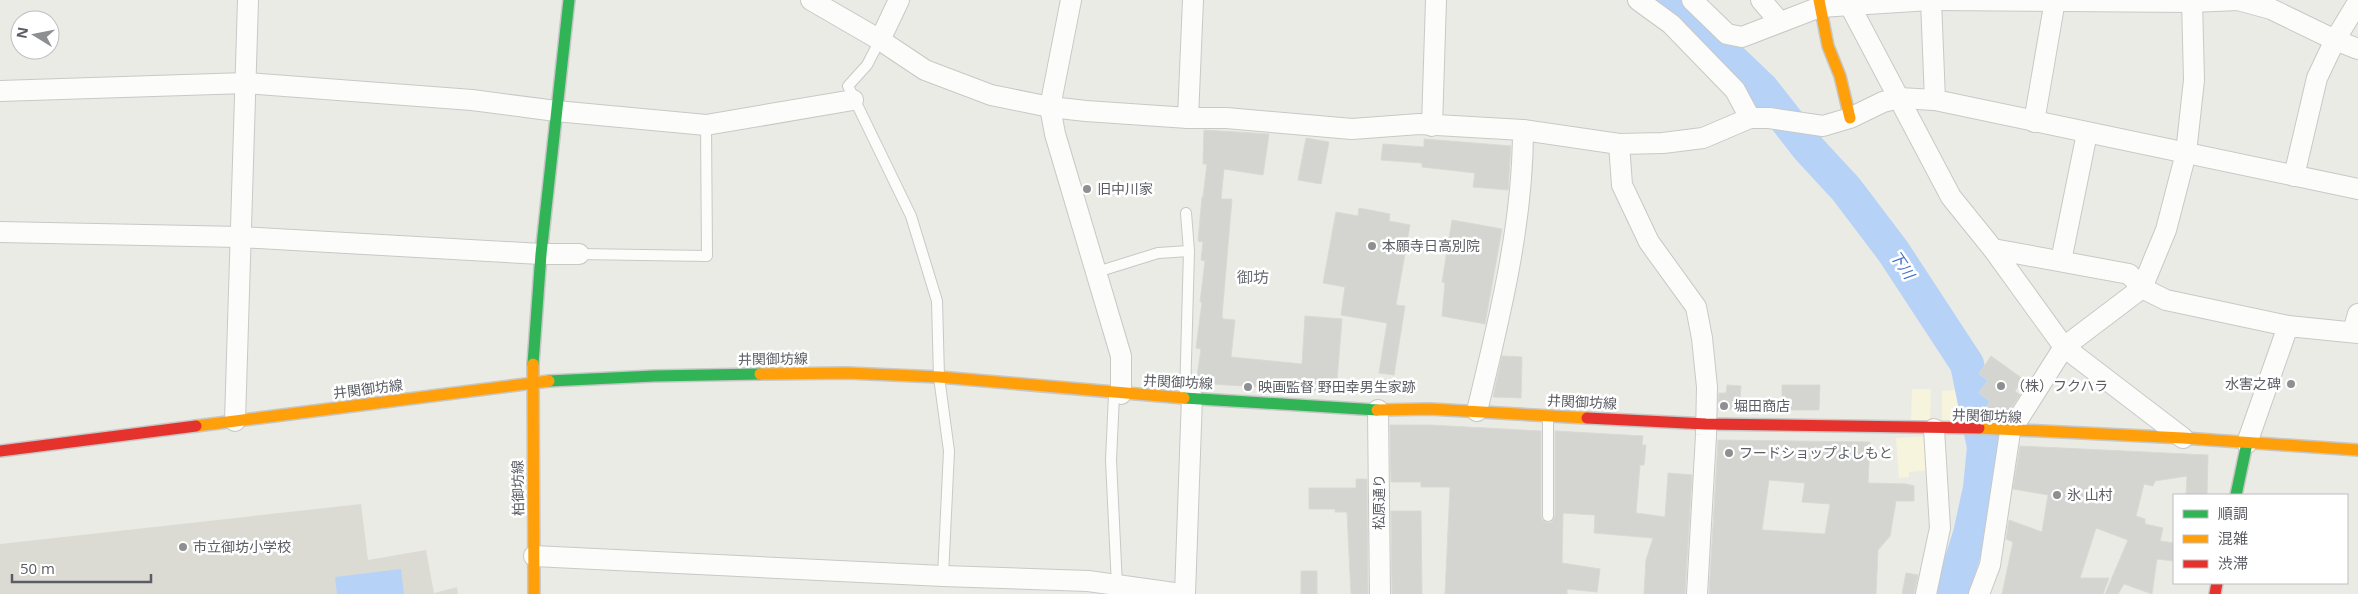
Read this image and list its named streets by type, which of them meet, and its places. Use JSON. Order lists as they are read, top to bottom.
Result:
{
  "streets": {
    "main road": ["井関御坊線", "柏御坊線"],
    "street": ["松原通り"]
  },
  "crossings": [
    ["井関御坊線", "柏御坊線"],
    ["井関御坊線", "松原通り"]
  ],
  "districts": ["御坊"],
  "water": ["下川"],
  "places": [
    "旧中川家",
    "本願寺日高別院",
    "水害之碑",
    "（株）フクハラ",
    "映画監督 野田幸男生家跡",
    "堀田商店",
    "フードショップよしもと",
    "氷 山村",
    "市立御坊小学校"
  ],
  "legend": ["順調", "混雑", "渋滞"],
  "scale_bar": "50 m",
  "north": "left"
}
